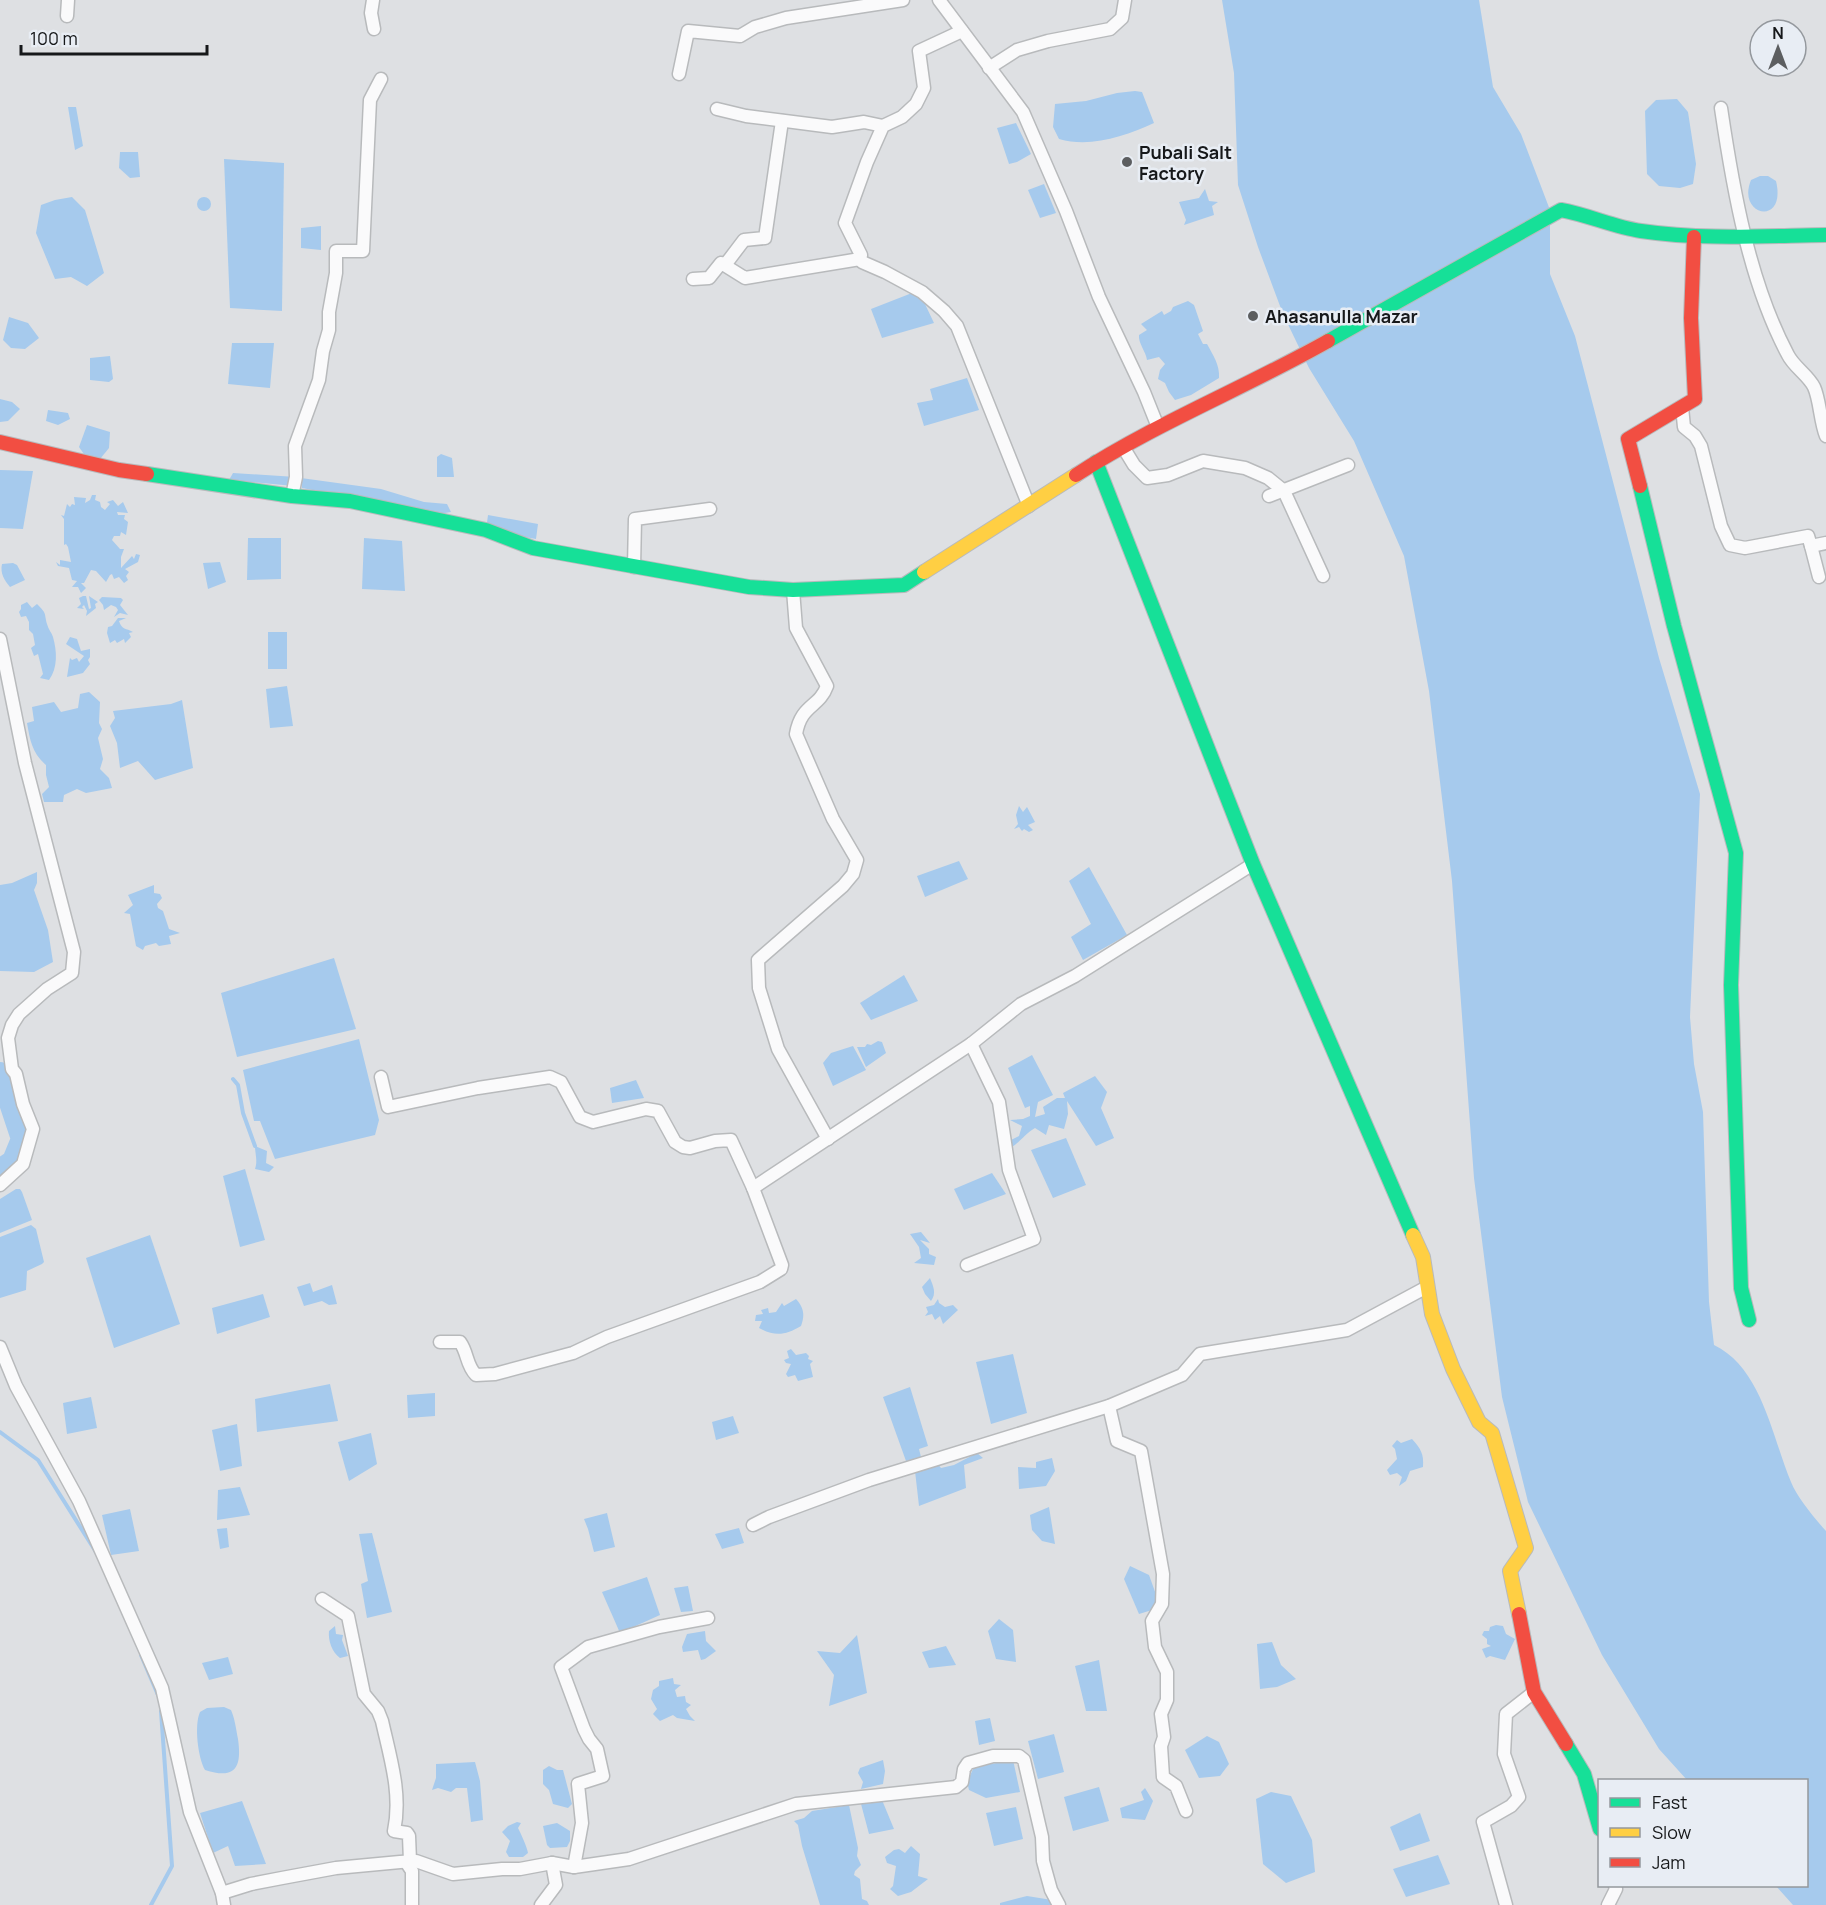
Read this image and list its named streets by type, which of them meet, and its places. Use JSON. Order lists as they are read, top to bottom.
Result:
{
  "places": ["Pubali Salt Factory", "Ahasanulla Mazar"],
  "legend": ["Fast", "Slow", "Jam"],
  "scale_bar": "100 m",
  "north": "top"
}
